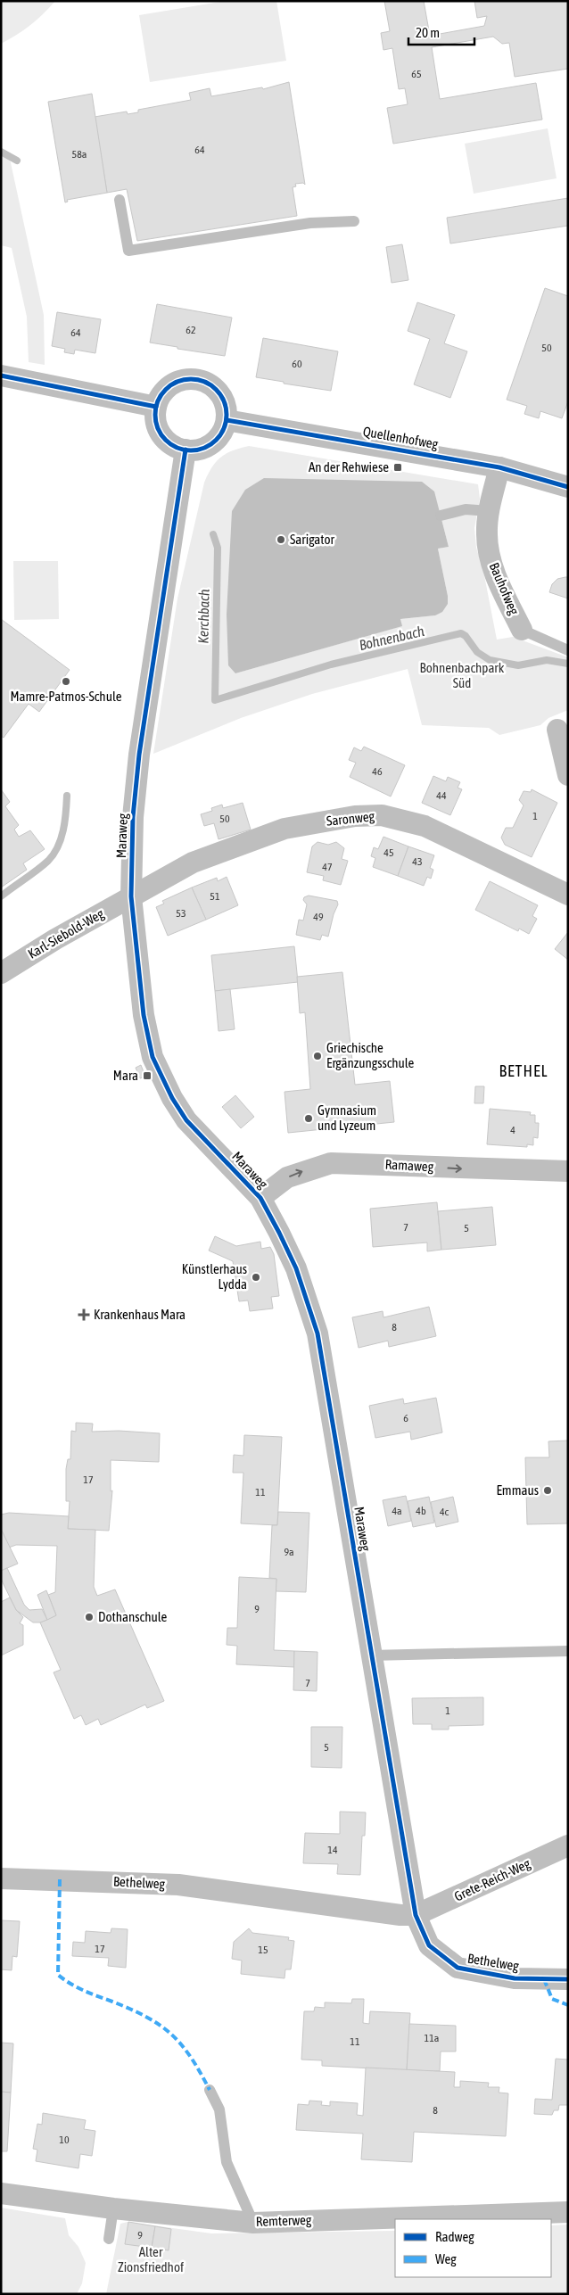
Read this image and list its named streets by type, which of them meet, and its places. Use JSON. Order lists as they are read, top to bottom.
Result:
{
  "streets": {
    "street": [
      "Quellenhofweg",
      "Bauhofweg",
      "Saronweg",
      "Maraweg",
      "Karl-Siebold-Weg",
      "Ramaweg",
      "Grete-Reich-Weg",
      "Bethelweg",
      "Remterweg"
    ]
  },
  "crossings": [
    ["Quellenhofweg", "Bauhofweg"],
    ["Quellenhofweg", "Maraweg"],
    ["Saronweg", "Maraweg"],
    ["Saronweg", "Karl-Siebold-Weg"],
    ["Maraweg", "Karl-Siebold-Weg"],
    ["Maraweg", "Ramaweg"],
    ["Maraweg", "Grete-Reich-Weg"],
    ["Maraweg", "Bethelweg"],
    ["Grete-Reich-Weg", "Bethelweg"]
  ],
  "one_way": ["Ramaweg"],
  "districts": ["BETHEL"],
  "water": ["Kerchbach", "Bohnenbach"],
  "parks": ["Bohnenbachpark Süd", "Alter Zionsfriedhof"],
  "places": {
    "transit": ["An der Rehwiese", "Mara"],
    "other": [
      "Sarigator",
      "Mamre-Patmos-Schule",
      "Griechische Ergänzungsschule",
      "Gymnasium und Lyzeum",
      "Künstlerhaus Lydda",
      "Emmaus",
      "Dothanschule"
    ],
    "health": ["Krankenhaus Mara"]
  },
  "house_numbers": [
    "65",
    "64",
    "58a",
    "62",
    "64",
    "50",
    "60",
    "46",
    "44",
    "1",
    "50",
    "45",
    "43",
    "47",
    "51",
    "53",
    "49",
    "4",
    "7",
    "5",
    "8",
    "6",
    "17",
    "11",
    "4a",
    "4b",
    "4c",
    "9a",
    "9",
    "7",
    "1",
    "5",
    "14",
    "17",
    "15",
    "11a",
    "11",
    "8",
    "10",
    "9"
  ],
  "legend": ["Radweg", "Weg"],
  "scale_bar": "20 m"
}
